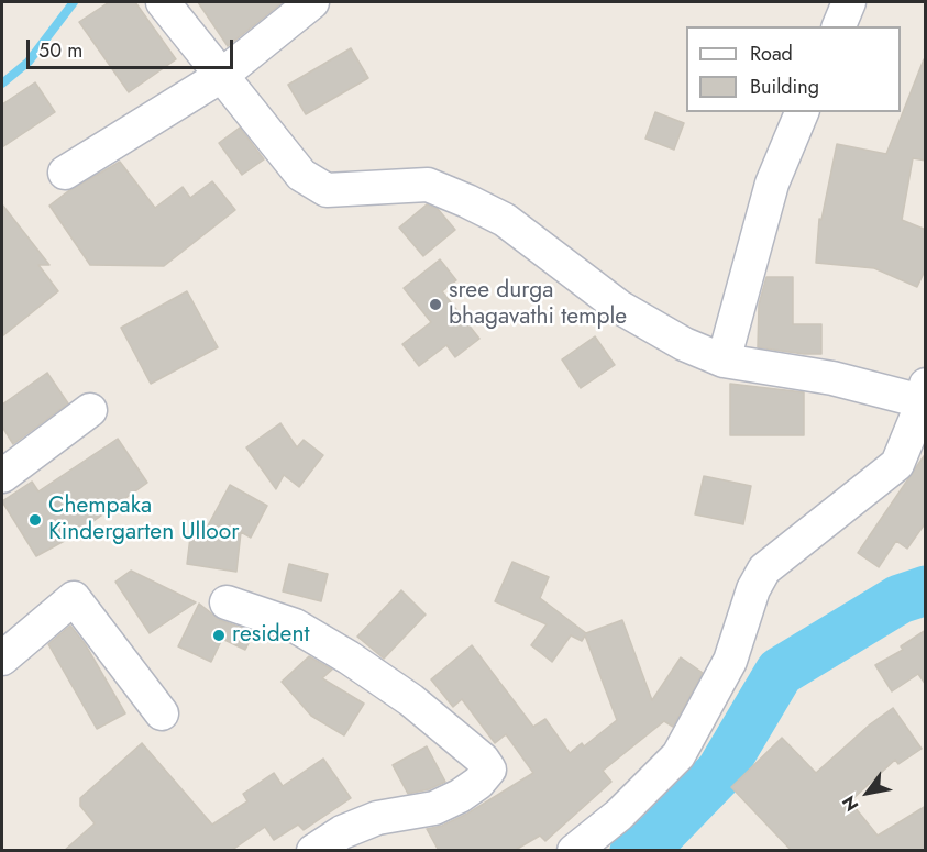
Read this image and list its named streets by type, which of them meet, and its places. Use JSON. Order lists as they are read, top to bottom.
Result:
{
  "places": ["sree durga bhagavathi temple", "Chempaka Kindergarten Ulloor", "resident"],
  "legend": ["Road", "Building"],
  "scale_bar": "50 m",
  "north": "bottom left"
}
